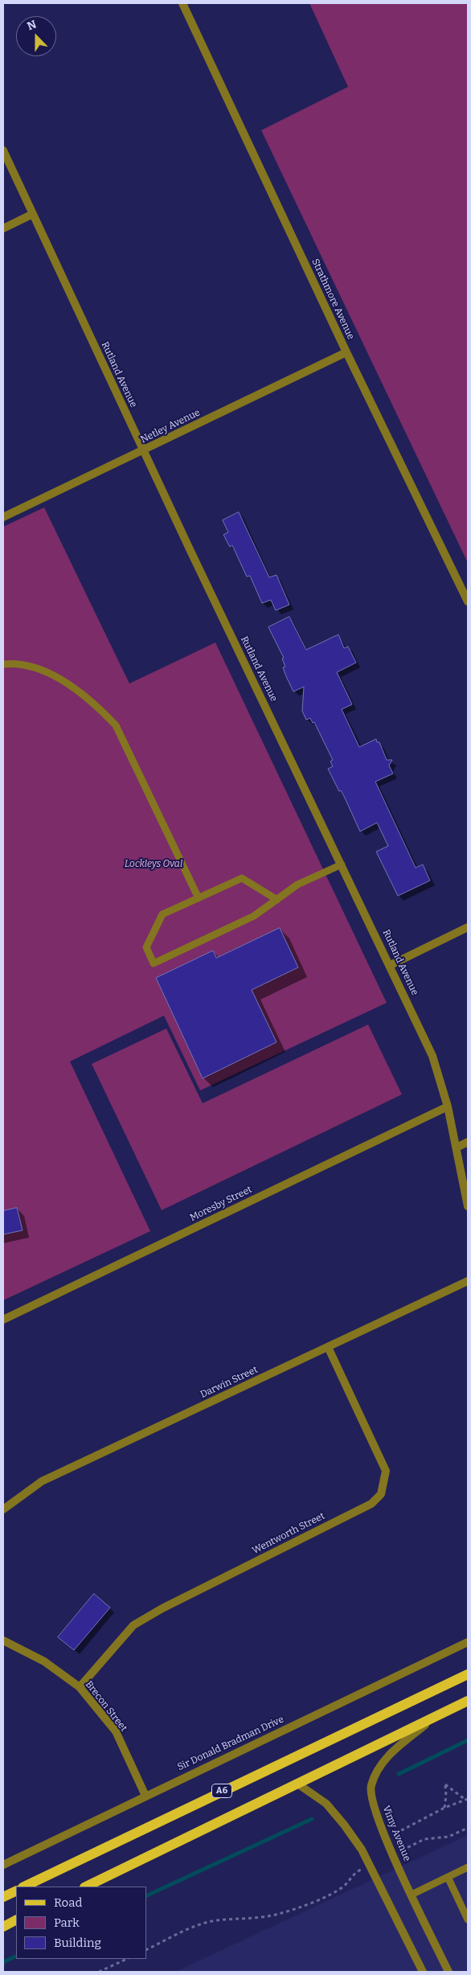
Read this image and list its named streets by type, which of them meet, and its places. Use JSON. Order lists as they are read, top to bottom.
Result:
{
  "streets": {
    "main road": ["A6"],
    "street": [
      "Strathmore Avenue",
      "Rutland Avenue",
      "Netley Avenue",
      "Moresby Street",
      "Darwin Street",
      "Wentworth Street",
      "Brecon Street",
      "Sir Donald Bradman Drive",
      "Vimy Avenue"
    ]
  },
  "crossings": [
    ["Strathmore Avenue", "Netley Avenue"],
    ["Rutland Avenue", "Netley Avenue"],
    ["Rutland Avenue", "Moresby Street"],
    ["Darwin Street", "Wentworth Street"],
    ["Wentworth Street", "Brecon Street"],
    ["Brecon Street", "Sir Donald Bradman Drive"]
  ],
  "parks": ["Lockleys Oval"],
  "legend": ["Road", "Park", "Building"],
  "north": "top"
}
